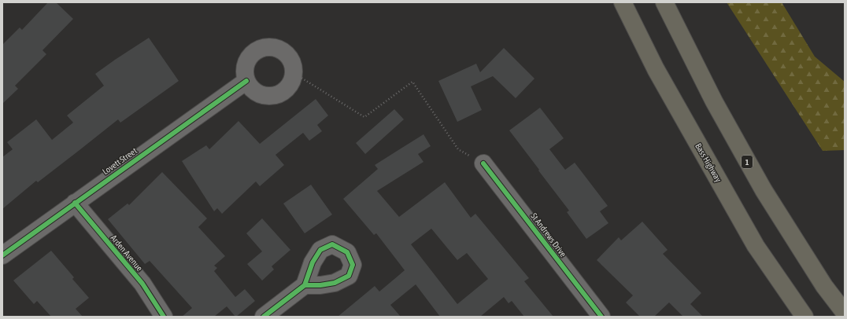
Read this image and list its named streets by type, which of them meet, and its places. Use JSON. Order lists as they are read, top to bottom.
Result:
{
  "streets": {
    "highway": ["1", "Bass Highway"],
    "street": ["Lovett Street", "St Andrews Drive", "Arden Avenue"]
  },
  "crossings": [
    ["Lovett Street", "Arden Avenue"]
  ]
}
